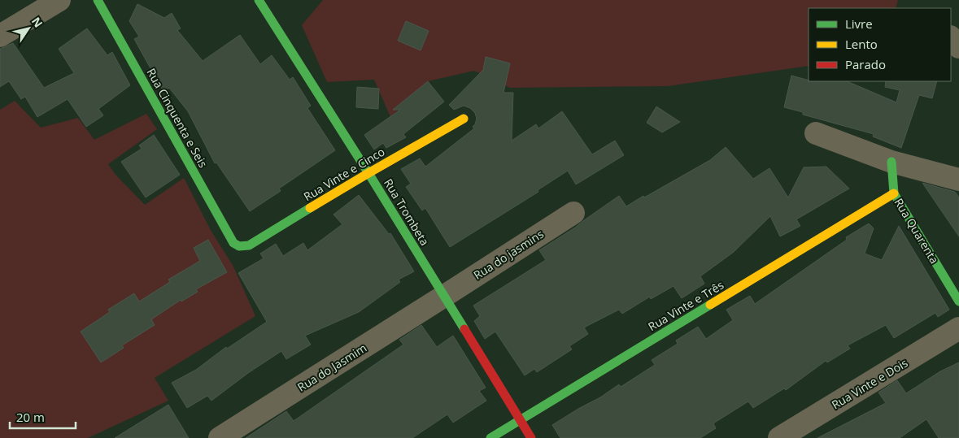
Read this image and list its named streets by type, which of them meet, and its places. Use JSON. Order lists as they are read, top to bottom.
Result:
{
  "streets": {
    "street": [
      "Rua Cinquenta e Seis",
      "Rua Vinte e Cinco",
      "Rua Trombeta",
      "Rua Quarenta",
      "Rua do jasmins",
      "Rua Vinte e Três",
      "Rua do Jasmim",
      "Rua Vinte e Dois"
    ]
  },
  "crossings": [
    ["Rua Cinquenta e Seis", "Rua Vinte e Cinco"],
    ["Rua Vinte e Cinco", "Rua Trombeta"],
    ["Rua Trombeta", "Rua do jasmins"],
    ["Rua Trombeta", "Rua Vinte e Três"],
    ["Rua Trombeta", "Rua do Jasmim"],
    ["Rua Quarenta", "Rua Vinte e Três"],
    ["Rua do jasmins", "Rua do Jasmim"]
  ],
  "legend": ["Livre", "Lento", "Parado"],
  "scale_bar": "20 m",
  "north": "top right"
}
